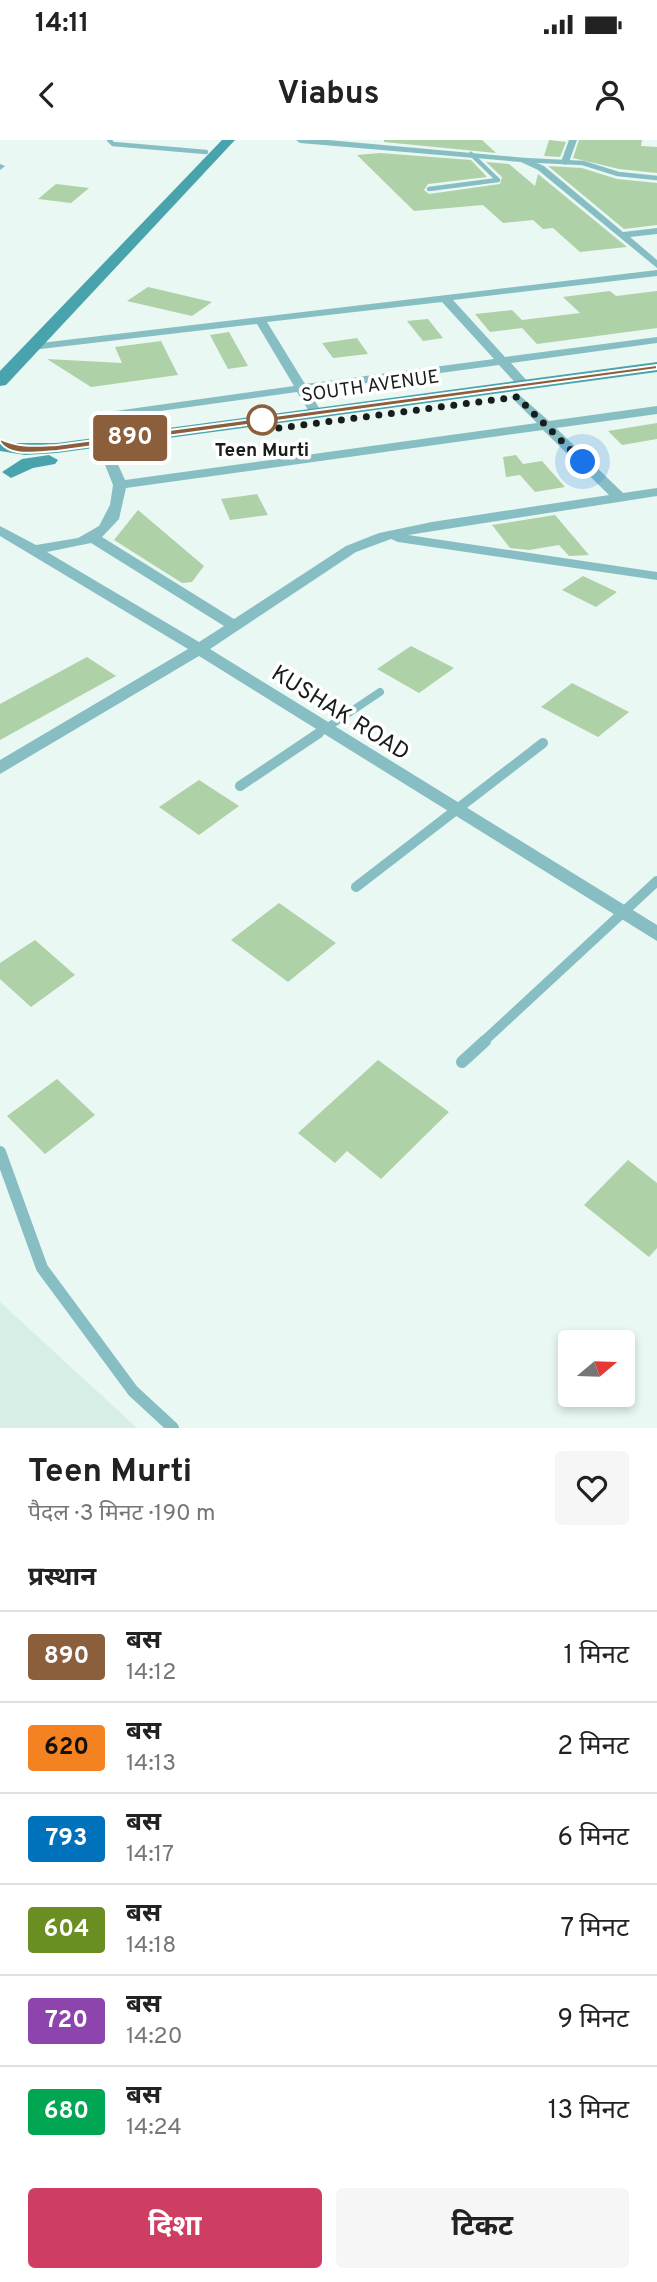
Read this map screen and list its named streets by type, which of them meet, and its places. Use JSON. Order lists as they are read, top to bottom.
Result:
{
  "streets": {
    "main road": ["SOUTH AVENUE"],
    "street": ["KUSHAK ROAD"]
  },
  "places": ["Teen Murti"],
  "lines": ["bus line 890"],
  "north": "right",
  "page": {
    "status": "14:11",
    "header": "Viabus",
    "on_map": "890",
    "heading": [
      ["Teen Murti", "पैदल · 3 मिनट · 190 m"],
      "प्रस्थान"
    ],
    "list": [
      {
        "mark": "890",
        "name": "बस",
        "note": "14:12",
        "value": "1 मिनट"
      },
      {
        "mark": "620",
        "name": "बस",
        "note": "14:13",
        "value": "2 मिनट"
      },
      {
        "mark": "793",
        "name": "बस",
        "note": "14:17",
        "value": "6 मिनट"
      },
      {
        "mark": "604",
        "name": "बस",
        "note": "14:18",
        "value": "7 मिनट"
      },
      {
        "mark": "720",
        "name": "बस",
        "note": "14:20",
        "value": "9 मिनट"
      },
      {
        "mark": "680",
        "name": "बस",
        "note": "14:24",
        "value": "13 मिनट"
      }
    ],
    "buttons": ["दिशा", "टिकट"]
  }
}
